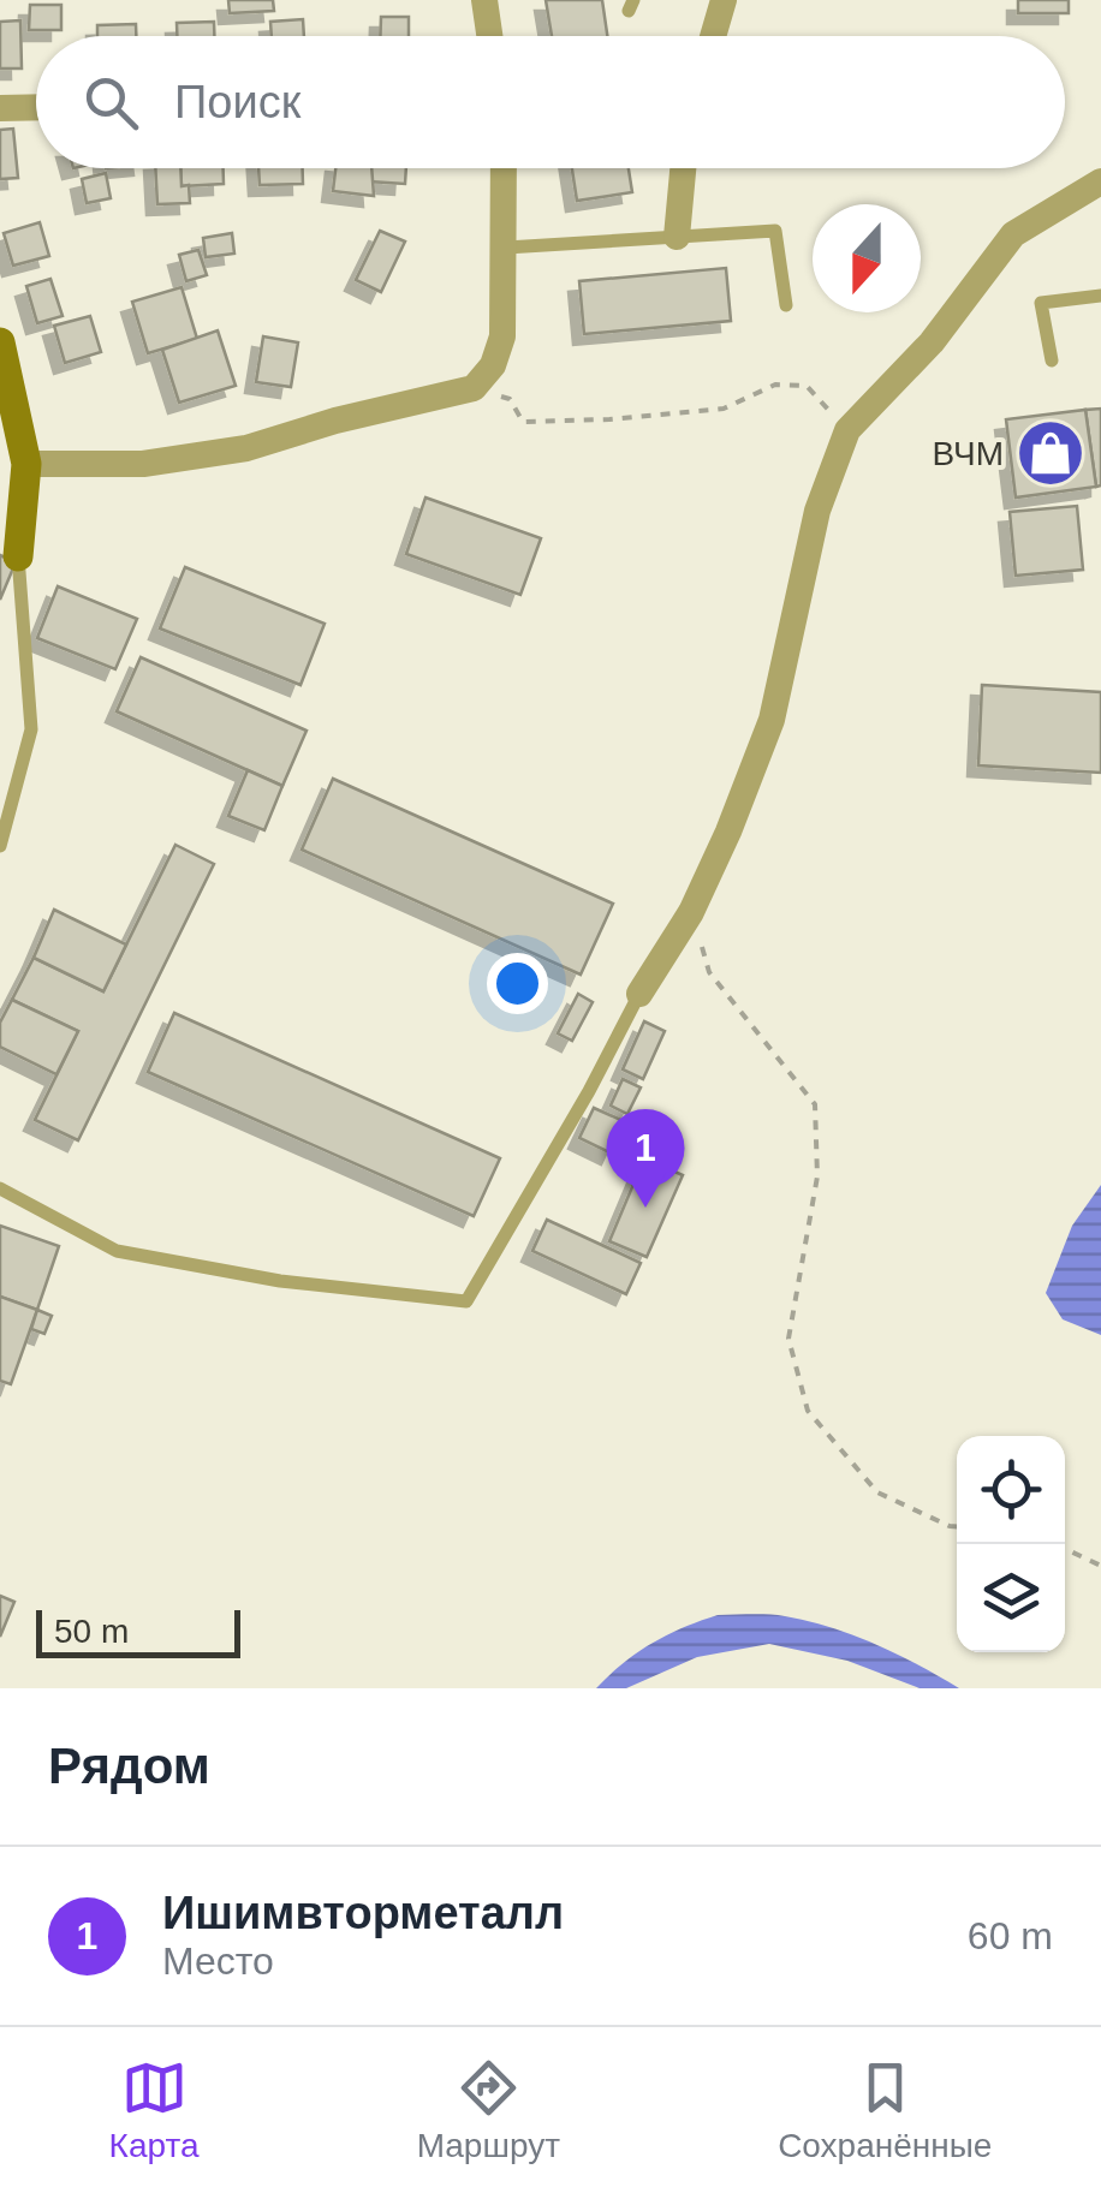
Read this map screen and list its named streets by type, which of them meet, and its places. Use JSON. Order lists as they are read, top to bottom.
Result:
{
  "places": {
    "shop": ["ВЧМ"]
  },
  "scale_bar": "50 m",
  "north": "bottom",
  "page": {
    "search": "Поиск",
    "pins": "1",
    "scale": "50 m",
    "heading": "Рядом",
    "list": [
      {
        "mark": "1",
        "name": "Ишимвторметалл",
        "note": "Место",
        "value": "60 m"
      }
    ],
    "nav": ["Карта", "Маршрут", "Сохранённые"]
  }
}
